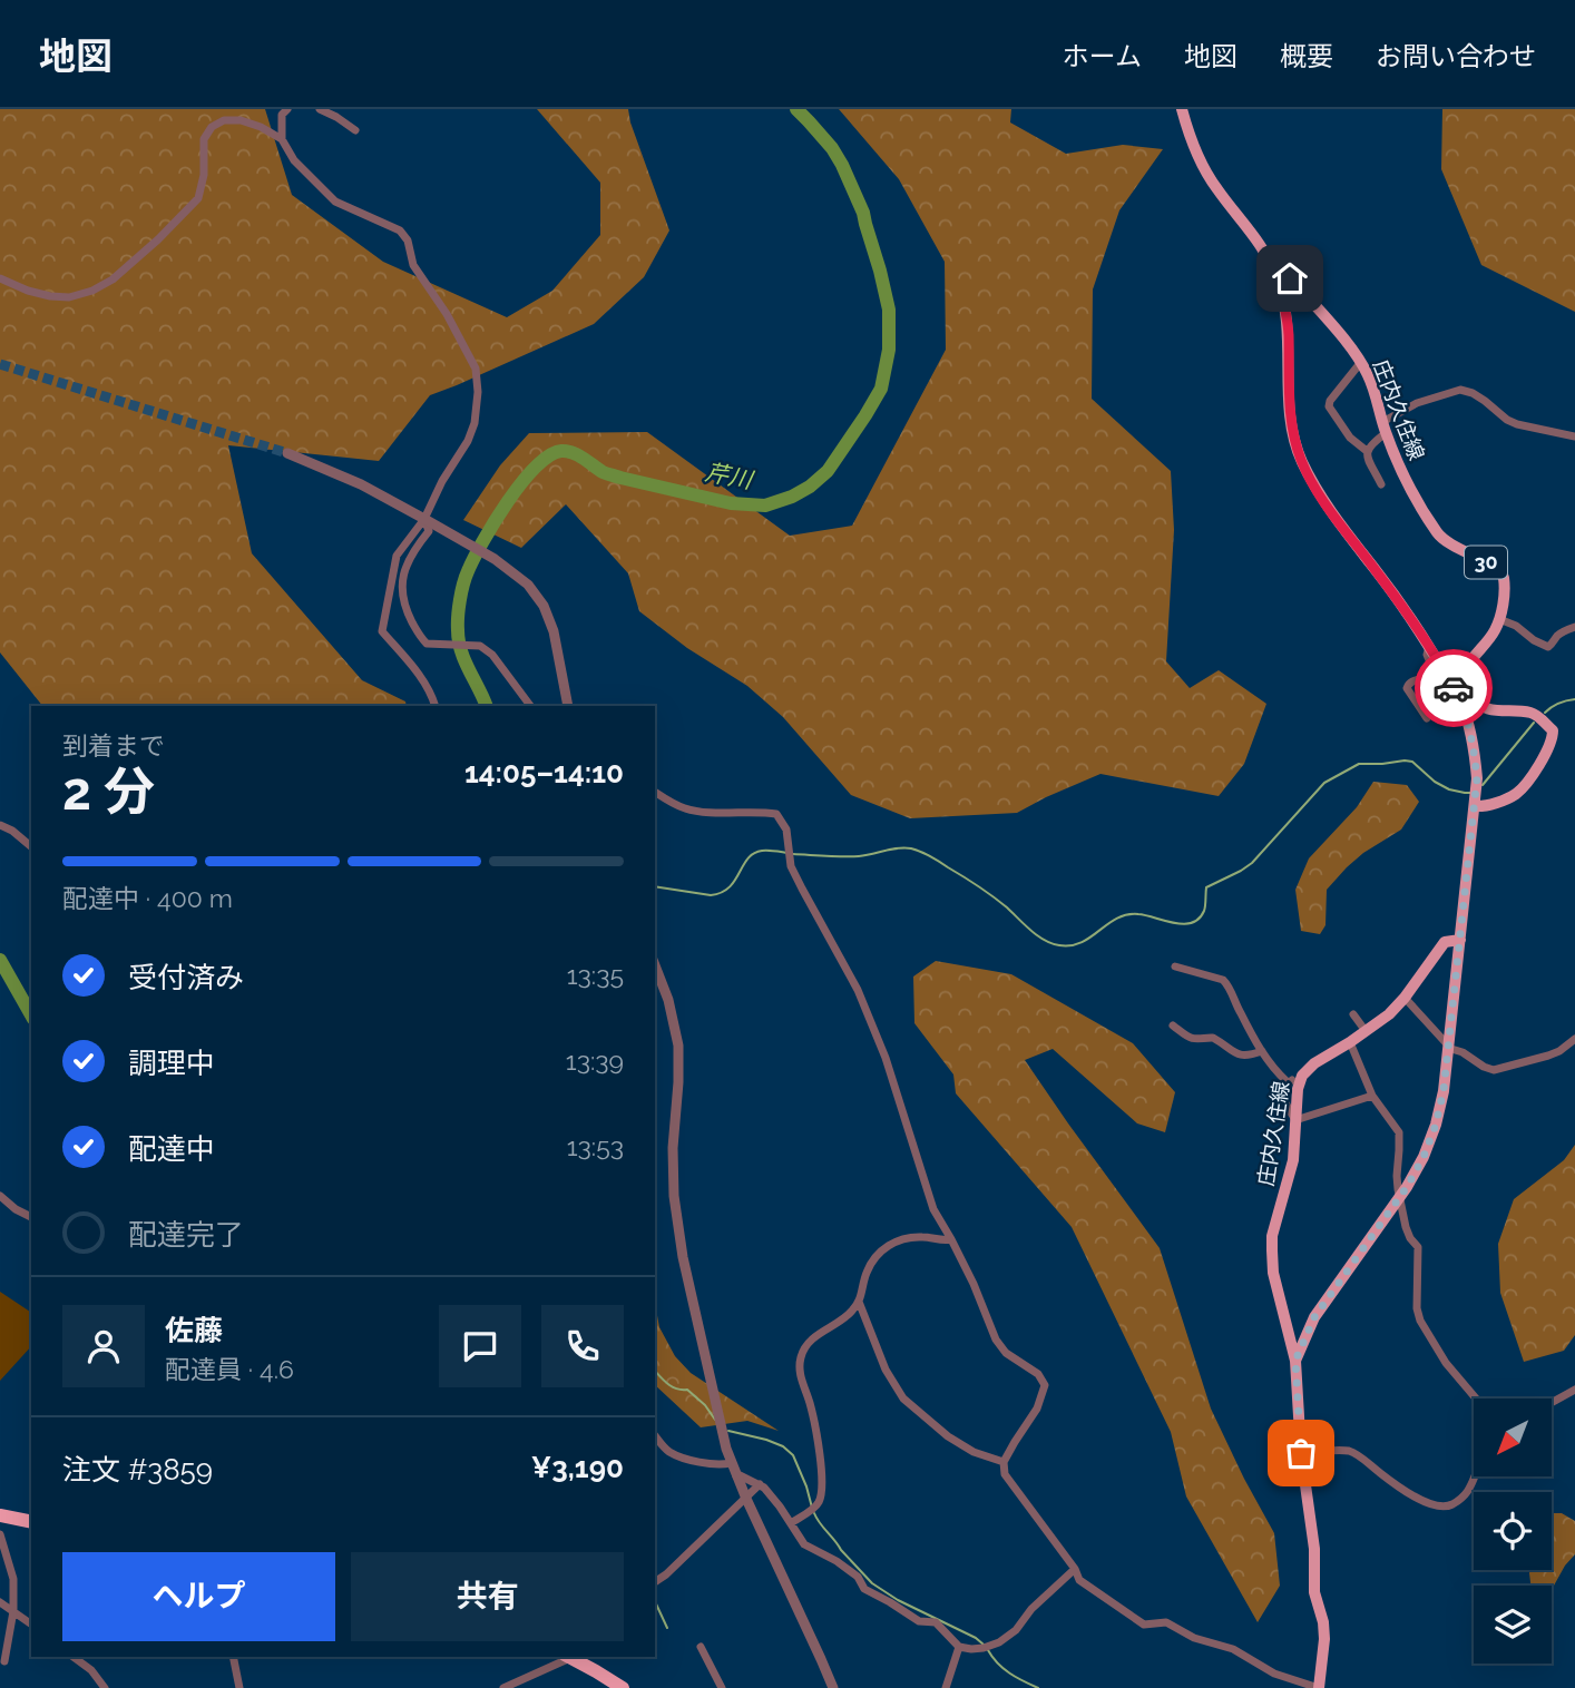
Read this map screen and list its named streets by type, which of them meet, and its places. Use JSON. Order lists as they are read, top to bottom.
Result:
{
  "streets": {
    "main road": ["庄内久住線", "30"]
  },
  "water": ["芹川"],
  "north": "bottom left",
  "page": {
    "header": "地図",
    "nav": [
      "ホーム",
      "地図",
      "概要",
      "お問い合わせ"
    ],
    "heading": ["2 分", "到着まで", "14:05–14:10"],
    "panel": [
      "佐藤",
      "配達員 · 4.6",
      "注文 #3859",
      "¥3,190"
    ],
    "bar": "配達中 · 400 m",
    "list": [
      ["受付済み", "13:35"],
      ["調理中", "13:39"],
      ["配達中", "13:53"],
      "配達完了"
    ],
    "buttons": ["ヘルプ", "共有"]
  }
}
